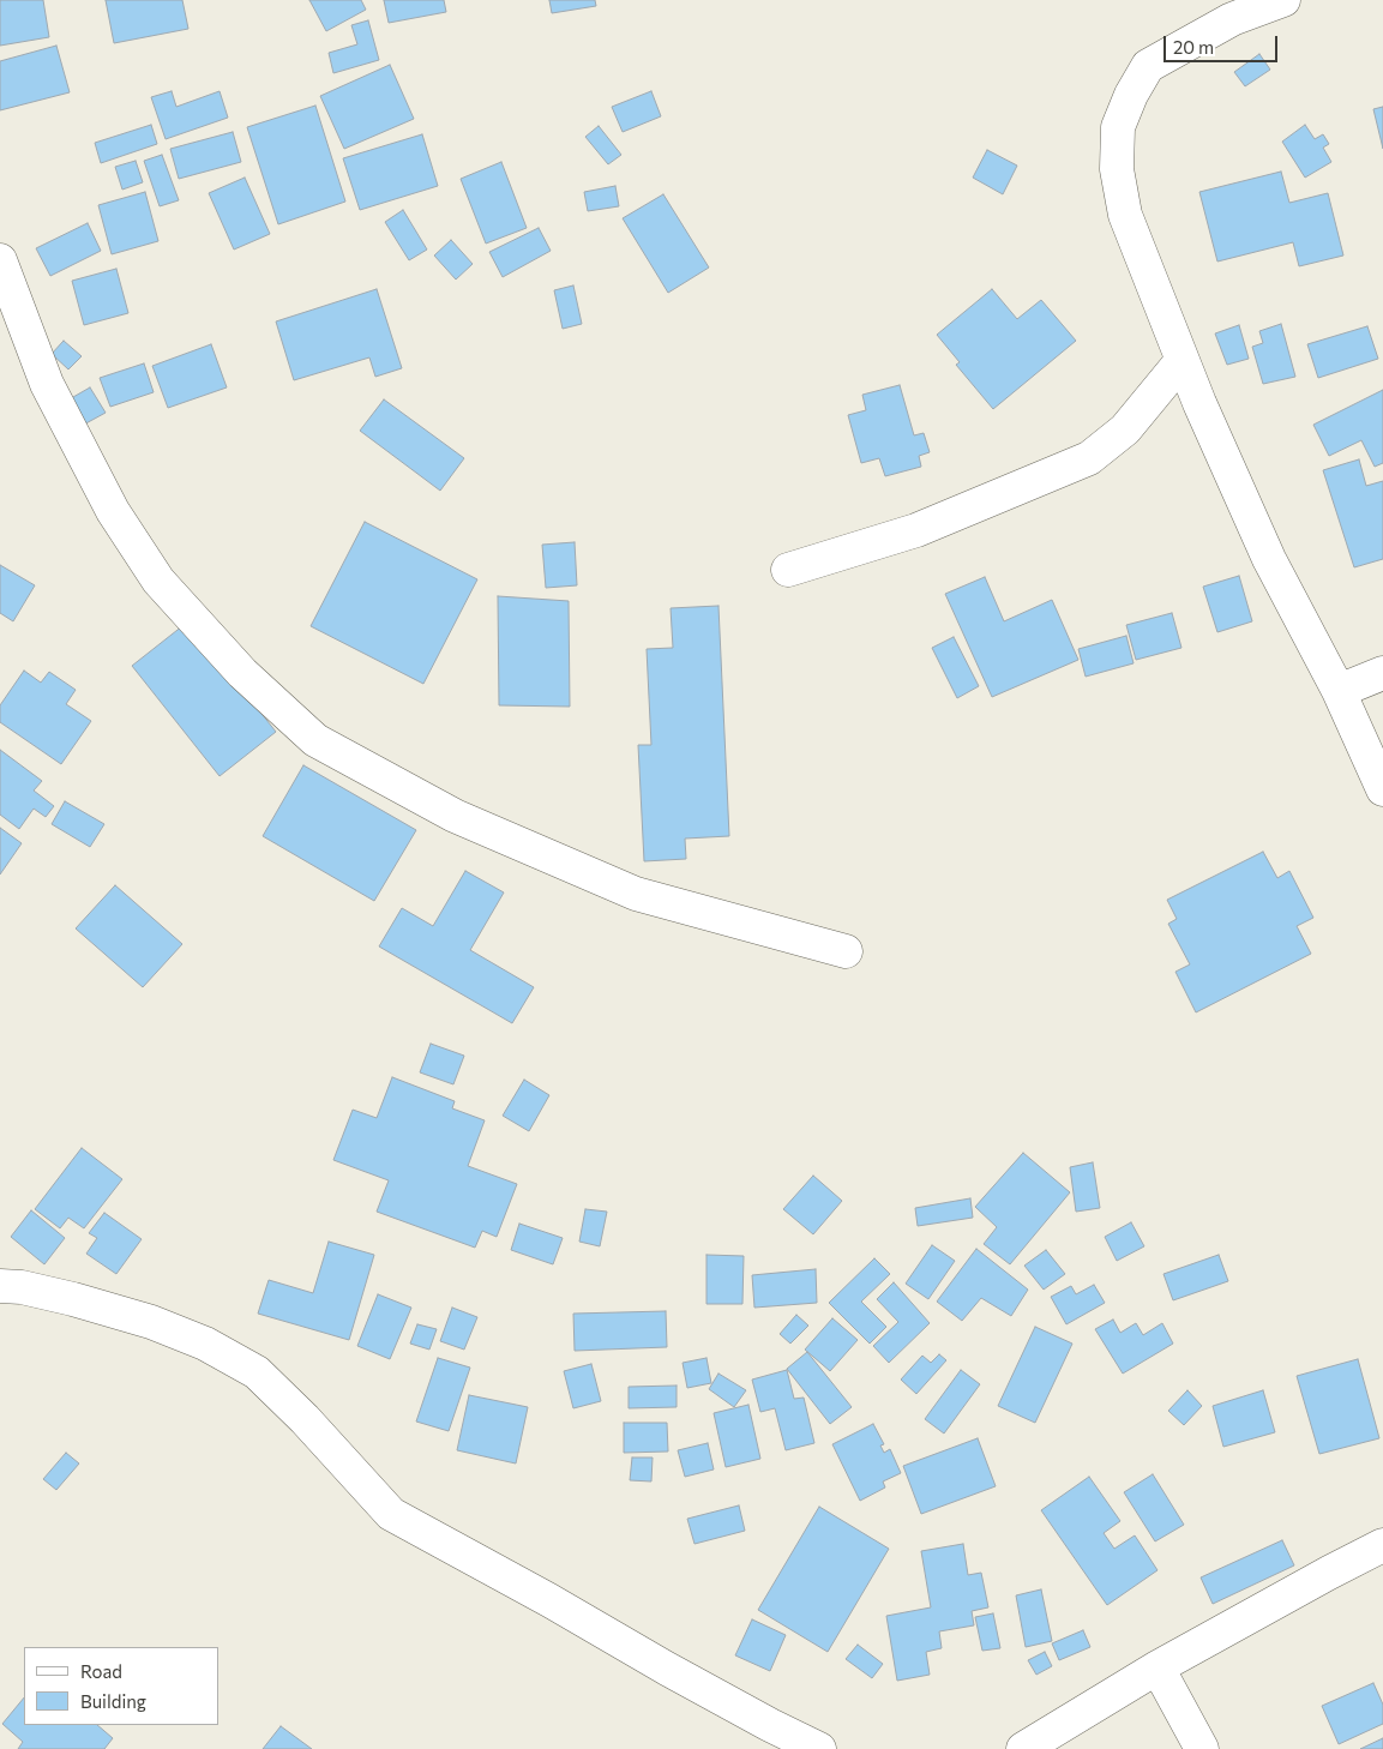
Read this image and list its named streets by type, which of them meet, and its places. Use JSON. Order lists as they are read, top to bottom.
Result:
{
  "legend": ["Road", "Building"],
  "scale_bar": "20 m"
}
